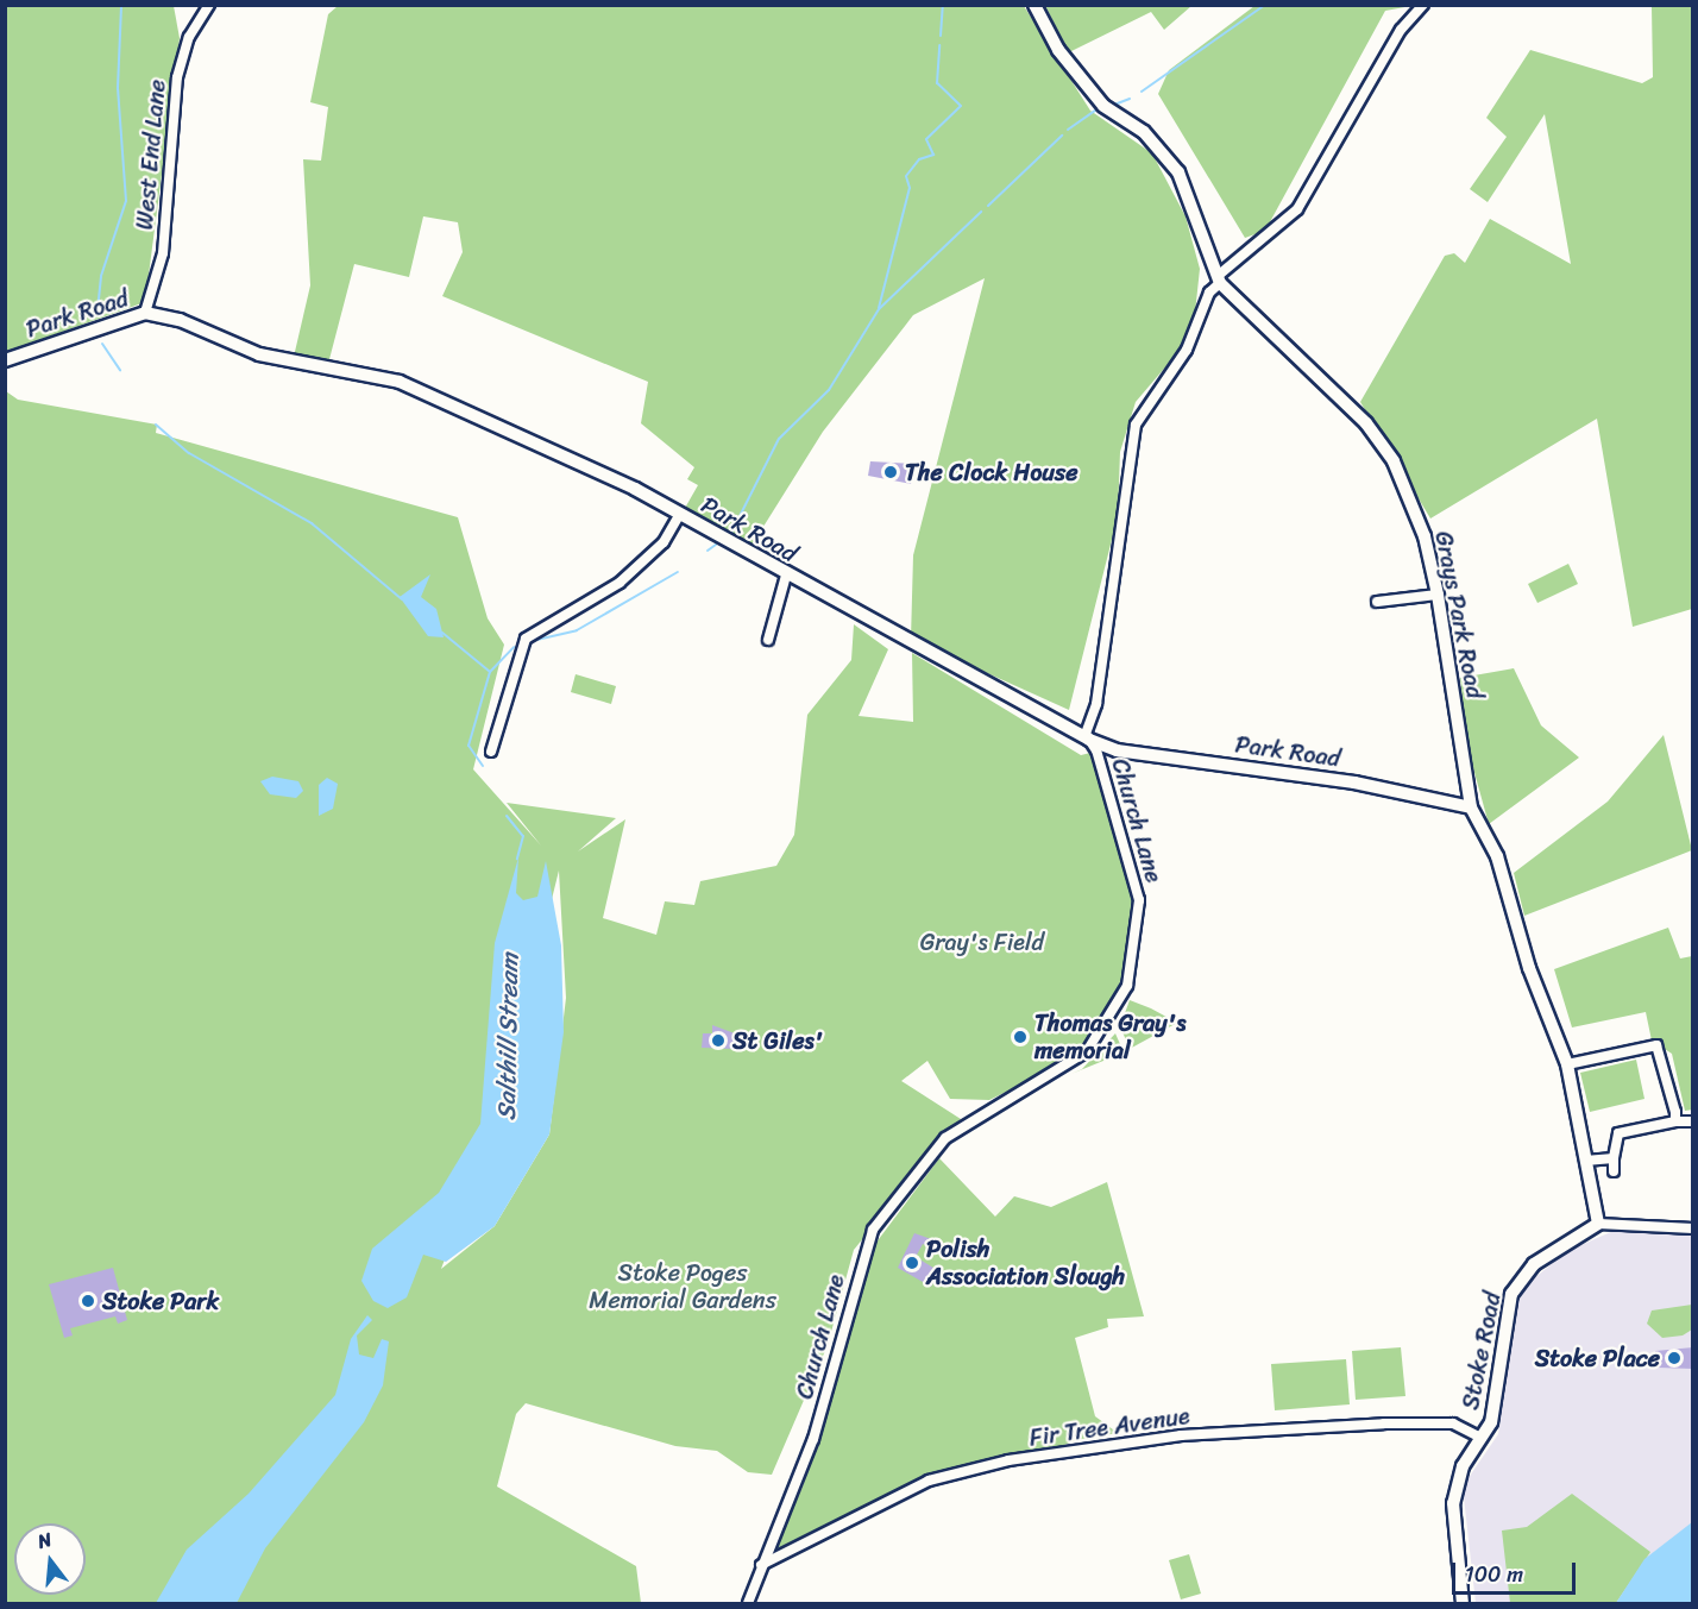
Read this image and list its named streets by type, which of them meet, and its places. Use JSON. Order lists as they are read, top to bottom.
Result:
{
  "streets": {
    "main road": ["Park Road", "Grays Park Road", "Stoke Road"],
    "street": ["West End Lane", "Church Lane", "Fir Tree Avenue"]
  },
  "crossings": [
    ["West End Lane", "Park Road"],
    ["Park Road", "Grays Park Road"],
    ["Park Road", "Church Lane"],
    ["Grays Park Road", "Church Lane"],
    ["Grays Park Road", "Stoke Road"],
    ["Church Lane", "Fir Tree Avenue"],
    ["Stoke Road", "Fir Tree Avenue"]
  ],
  "water": ["Salthill Stream"],
  "parks": ["Gray's Field", "Stoke Poges Memorial Gardens"],
  "places": [
    "The Clock House",
    "Thomas Gray's memorial",
    "St Giles'",
    "Polish Association Slough",
    "Stoke Park",
    "Stoke Place"
  ],
  "scale_bar": "100 m",
  "north": "top"
}
